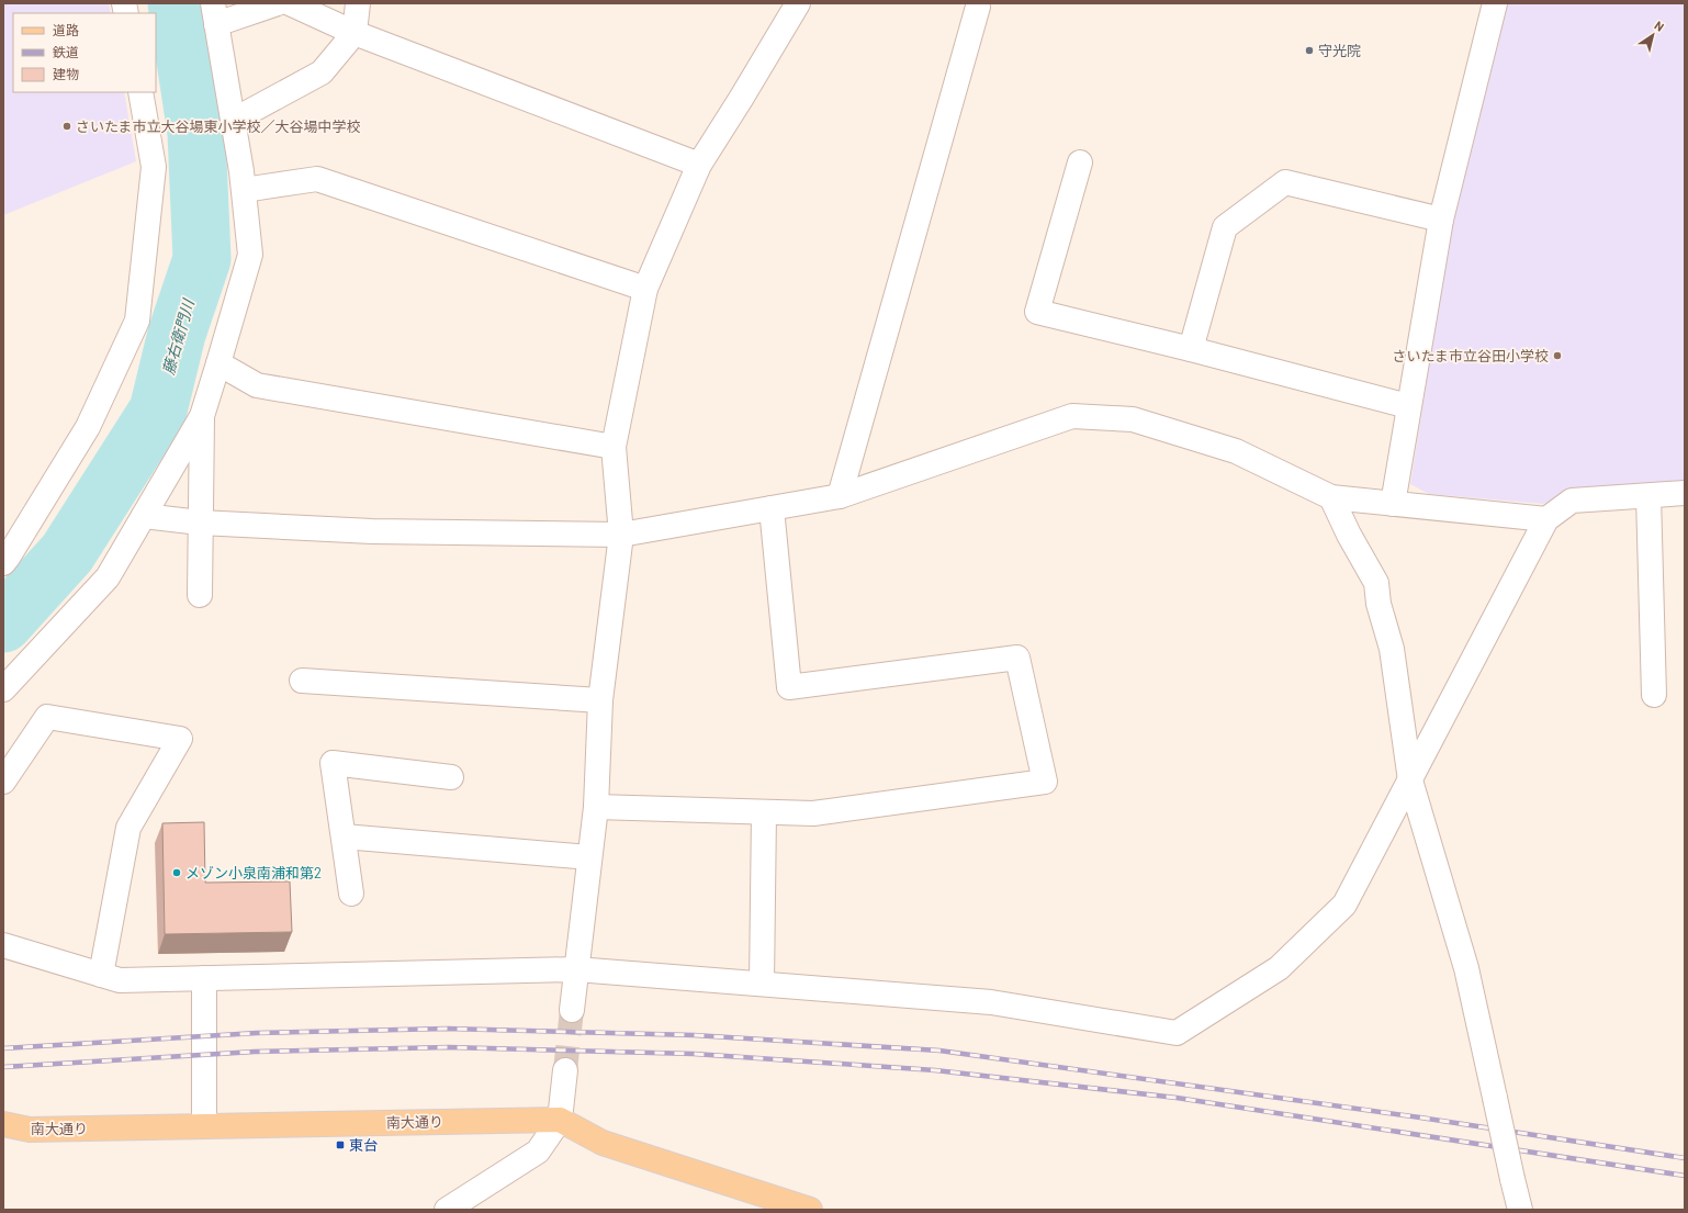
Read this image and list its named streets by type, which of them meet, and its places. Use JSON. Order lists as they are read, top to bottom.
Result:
{
  "streets": {
    "main road": ["南大通り"]
  },
  "water": ["藤右衛門川"],
  "places": {
    "other": [
      "守光院",
      "さいたま市立大谷場東小学校／大谷場中学校",
      "さいたま市立谷田小学校",
      "メゾン小泉南浦和第2"
    ],
    "transit": ["東台"]
  },
  "legend": ["道路", "鉄道", "建物"],
  "north": "top right"
}
